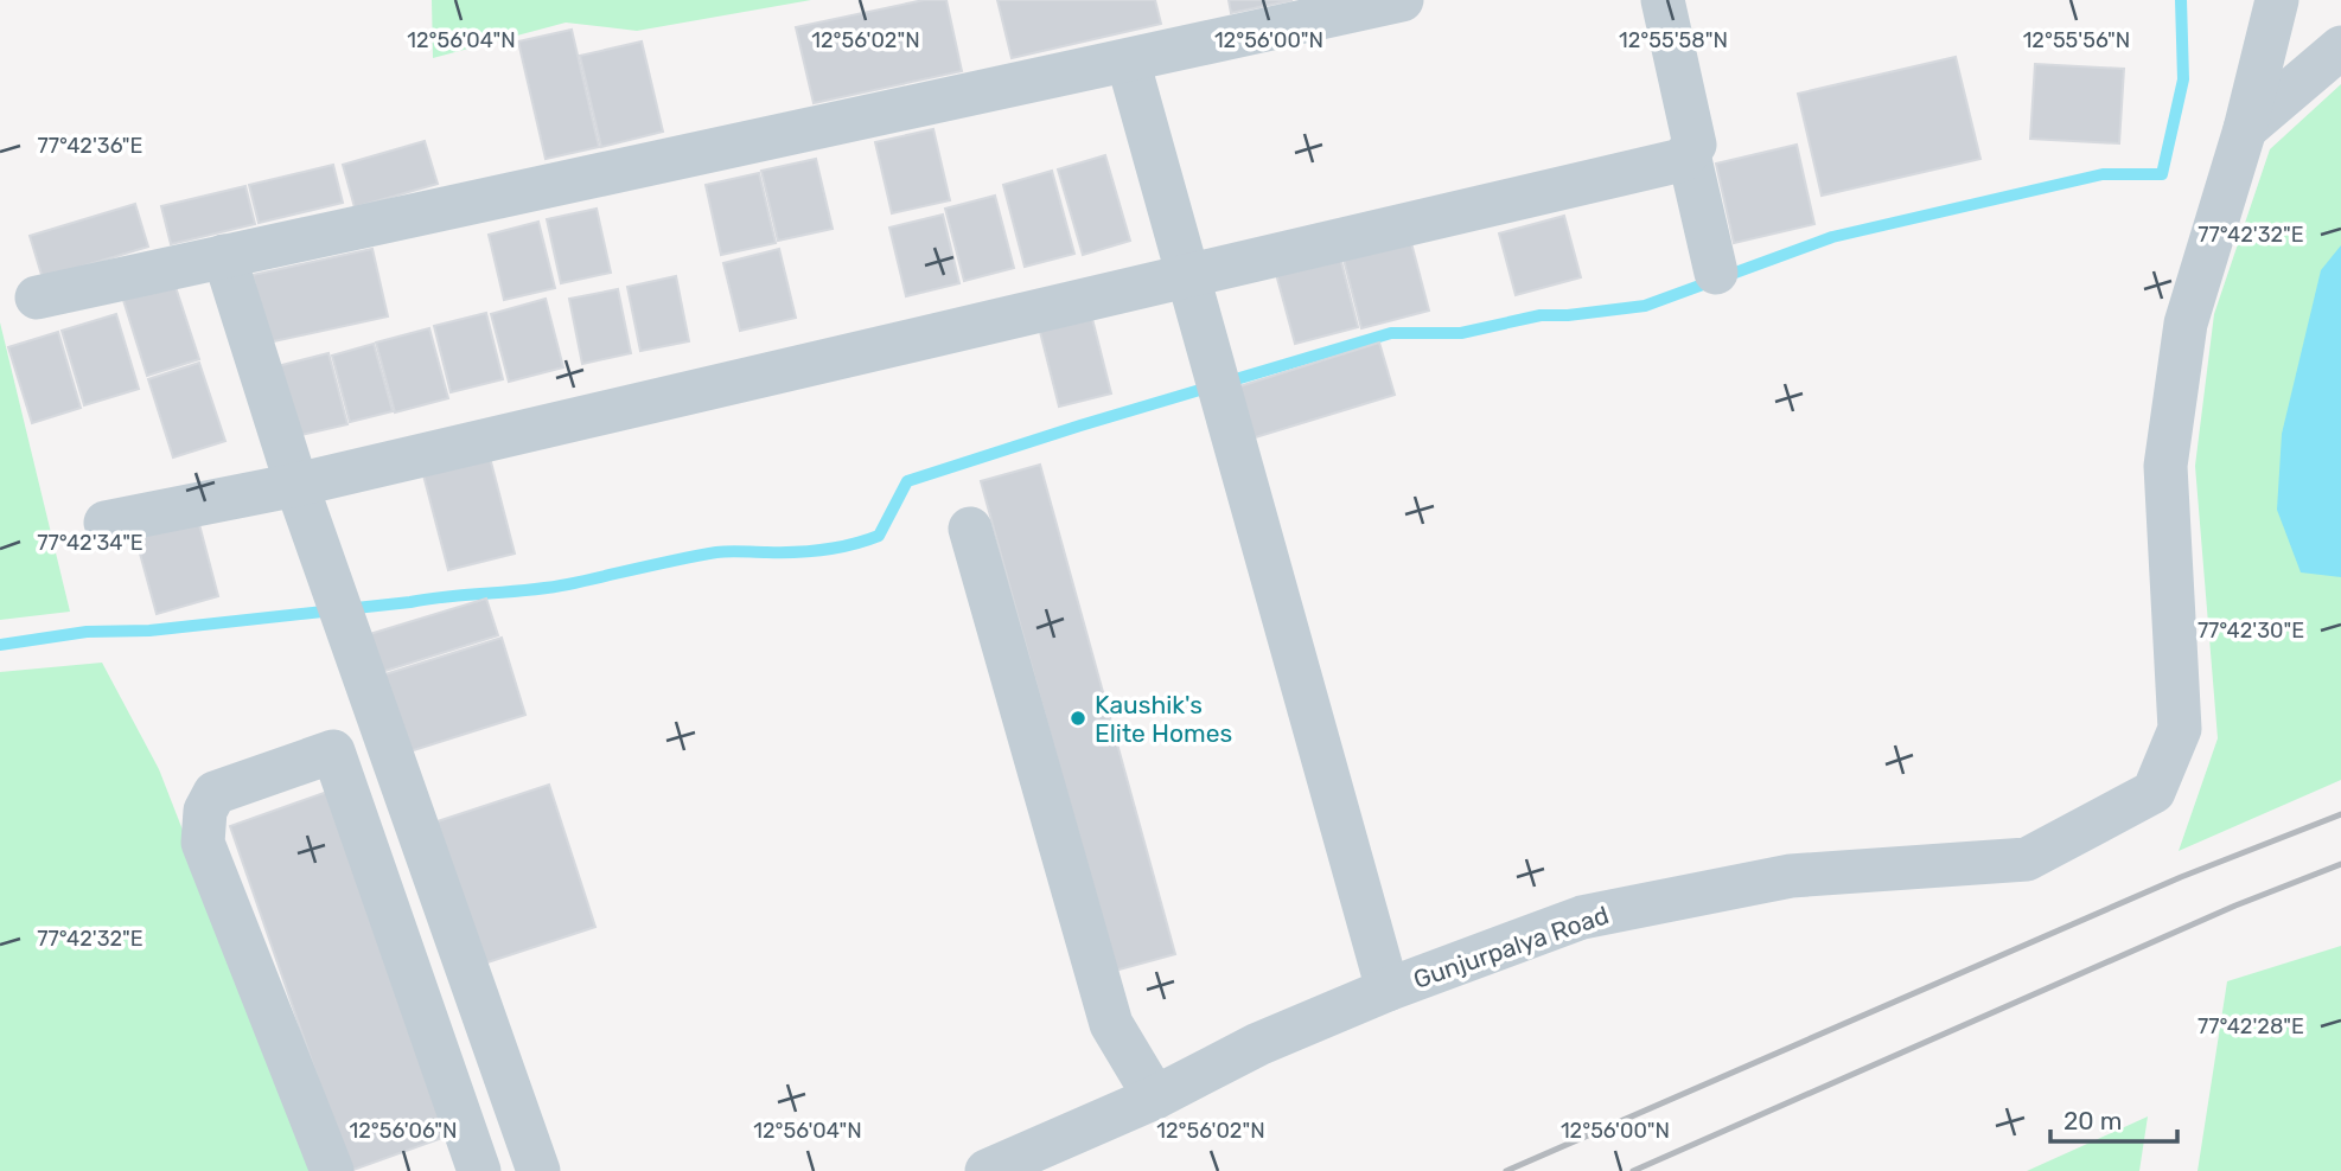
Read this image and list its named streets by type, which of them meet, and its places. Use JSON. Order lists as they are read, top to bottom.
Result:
{
  "streets": {
    "street": ["Gunjurpalya Road"]
  },
  "places": ["Kaushik's Elite Homes"],
  "scale_bar": "20 m",
  "coordinates": [
    "12°56'04\"N",
    "12°56'02\"N",
    "12°56'00\"N",
    "12°55'58\"N",
    "12°55'56\"N",
    "77°42'36\"E",
    "77°42'32\"E",
    "77°42'34\"E",
    "77°42'30\"E",
    "77°42'28\"E",
    "12°56'06\"N"
  ]
}
